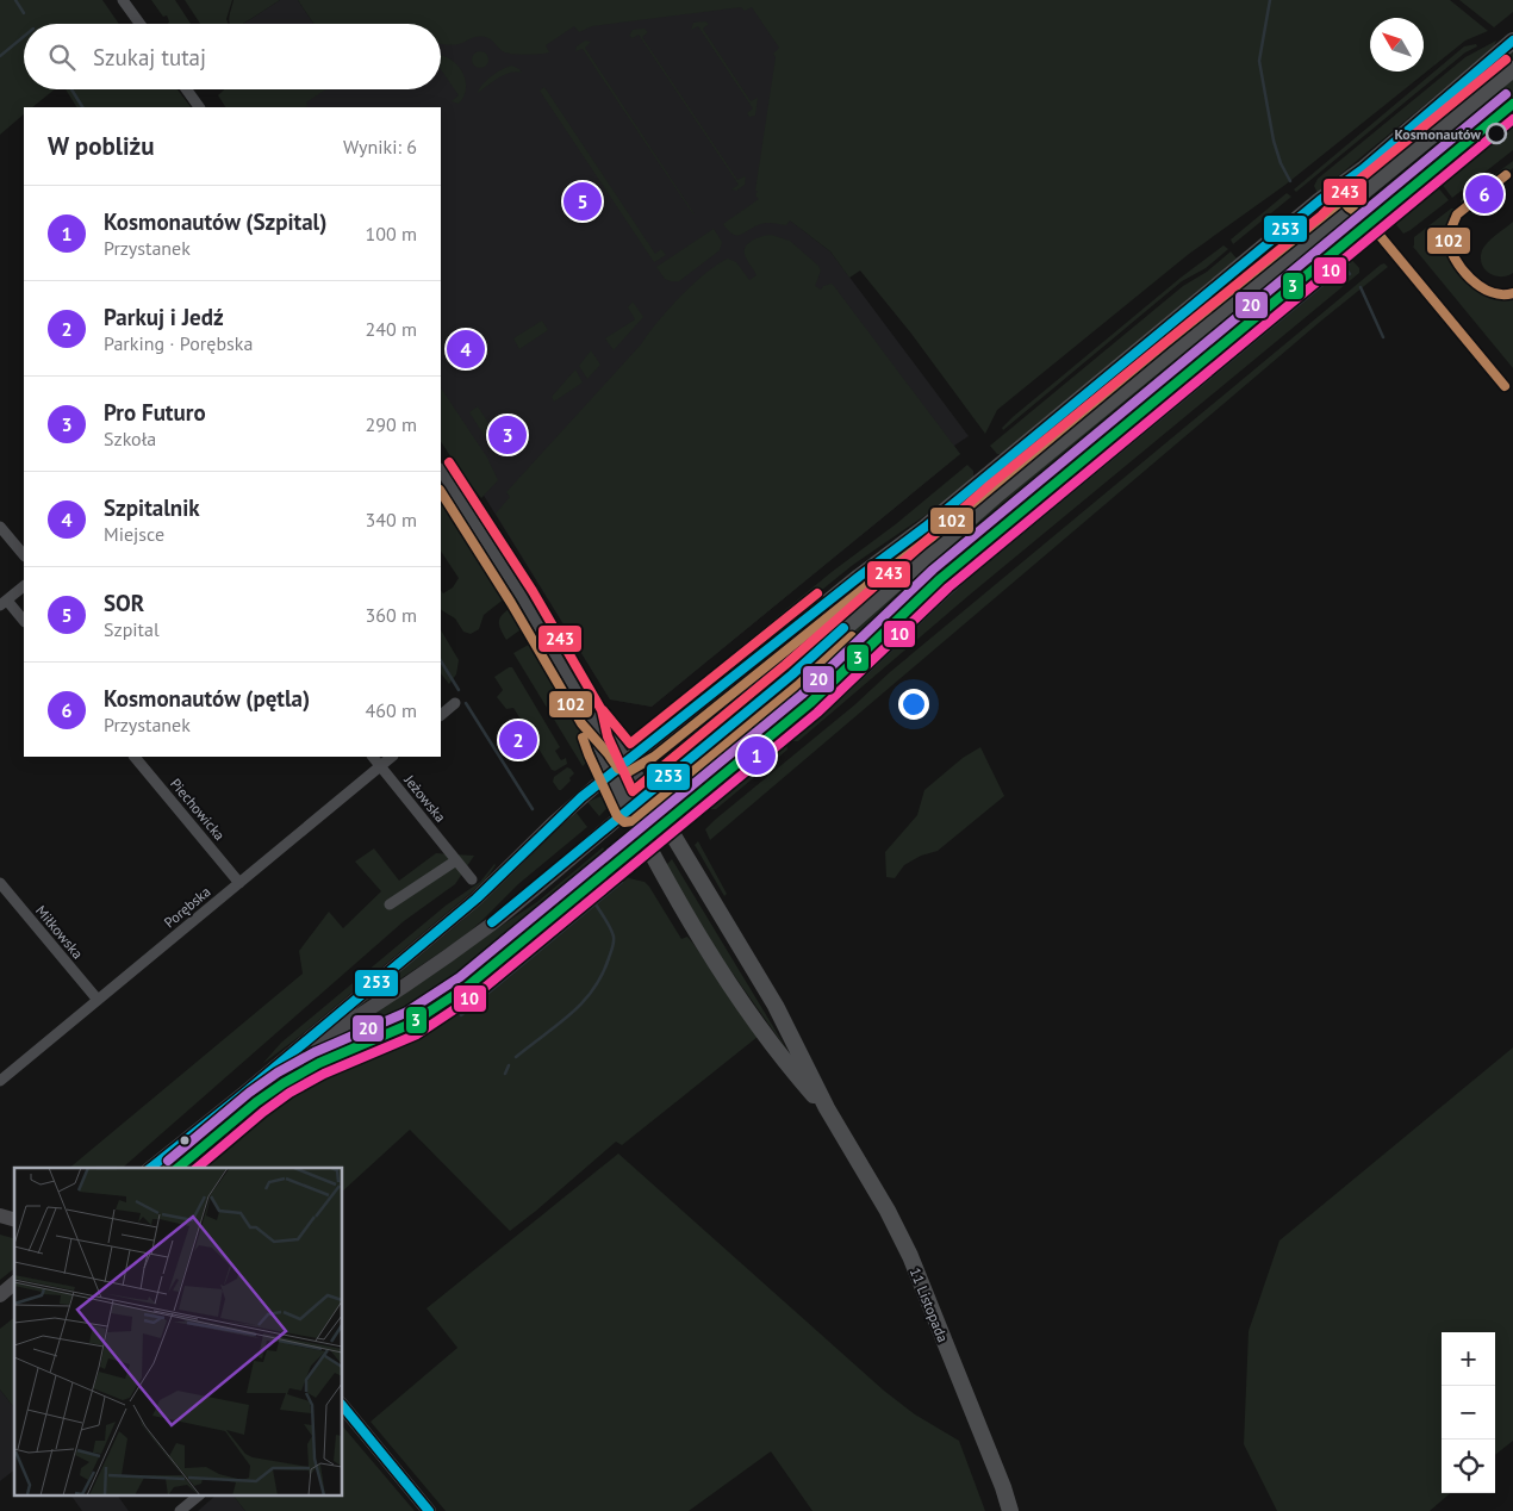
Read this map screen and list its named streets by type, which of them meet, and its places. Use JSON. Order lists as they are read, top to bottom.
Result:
{
  "streets": {
    "main road": ["11 Listopada"],
    "street": [
      "Jeżowska",
      "Piechowicka",
      "Porębska",
      "Miłkowska"
    ]
  },
  "crossings": [
    ["Jeżowska", "Porębska"],
    ["Piechowicka", "Porębska"],
    ["Porębska", "Miłkowska"]
  ],
  "places": ["Kosmonautów"],
  "lines": [
    "transit line 253",
    "transit line 243",
    "transit line 20",
    "transit line 3",
    "transit line 10",
    "transit line 102"
  ],
  "north": "top left",
  "page": {
    "search": "Szukaj tutaj",
    "heading": ["W pobliżu", "Wyniki: 6"],
    "pins": [
      "6",
      "5",
      "4",
      "3",
      "2",
      "1"
    ],
    "list": [
      {
        "mark": "1",
        "name": "Kosmonautów (Szpital)",
        "note": "Przystanek",
        "value": "100 m"
      },
      {
        "mark": "2",
        "name": "Parkuj i Jedź",
        "note": "Parking · Porębska",
        "value": "240 m"
      },
      {
        "mark": "3",
        "name": "Pro Futuro",
        "note": "Szkoła",
        "value": "290 m"
      },
      {
        "mark": "4",
        "name": "Szpitalnik",
        "note": "Miejsce",
        "value": "340 m"
      },
      {
        "mark": "5",
        "name": "SOR",
        "note": "Szpital",
        "value": "360 m"
      },
      {
        "mark": "6",
        "name": "Kosmonautów (pętla)",
        "note": "Przystanek",
        "value": "460 m"
      }
    ],
    "map_buttons": ["+", "−"]
  }
}
